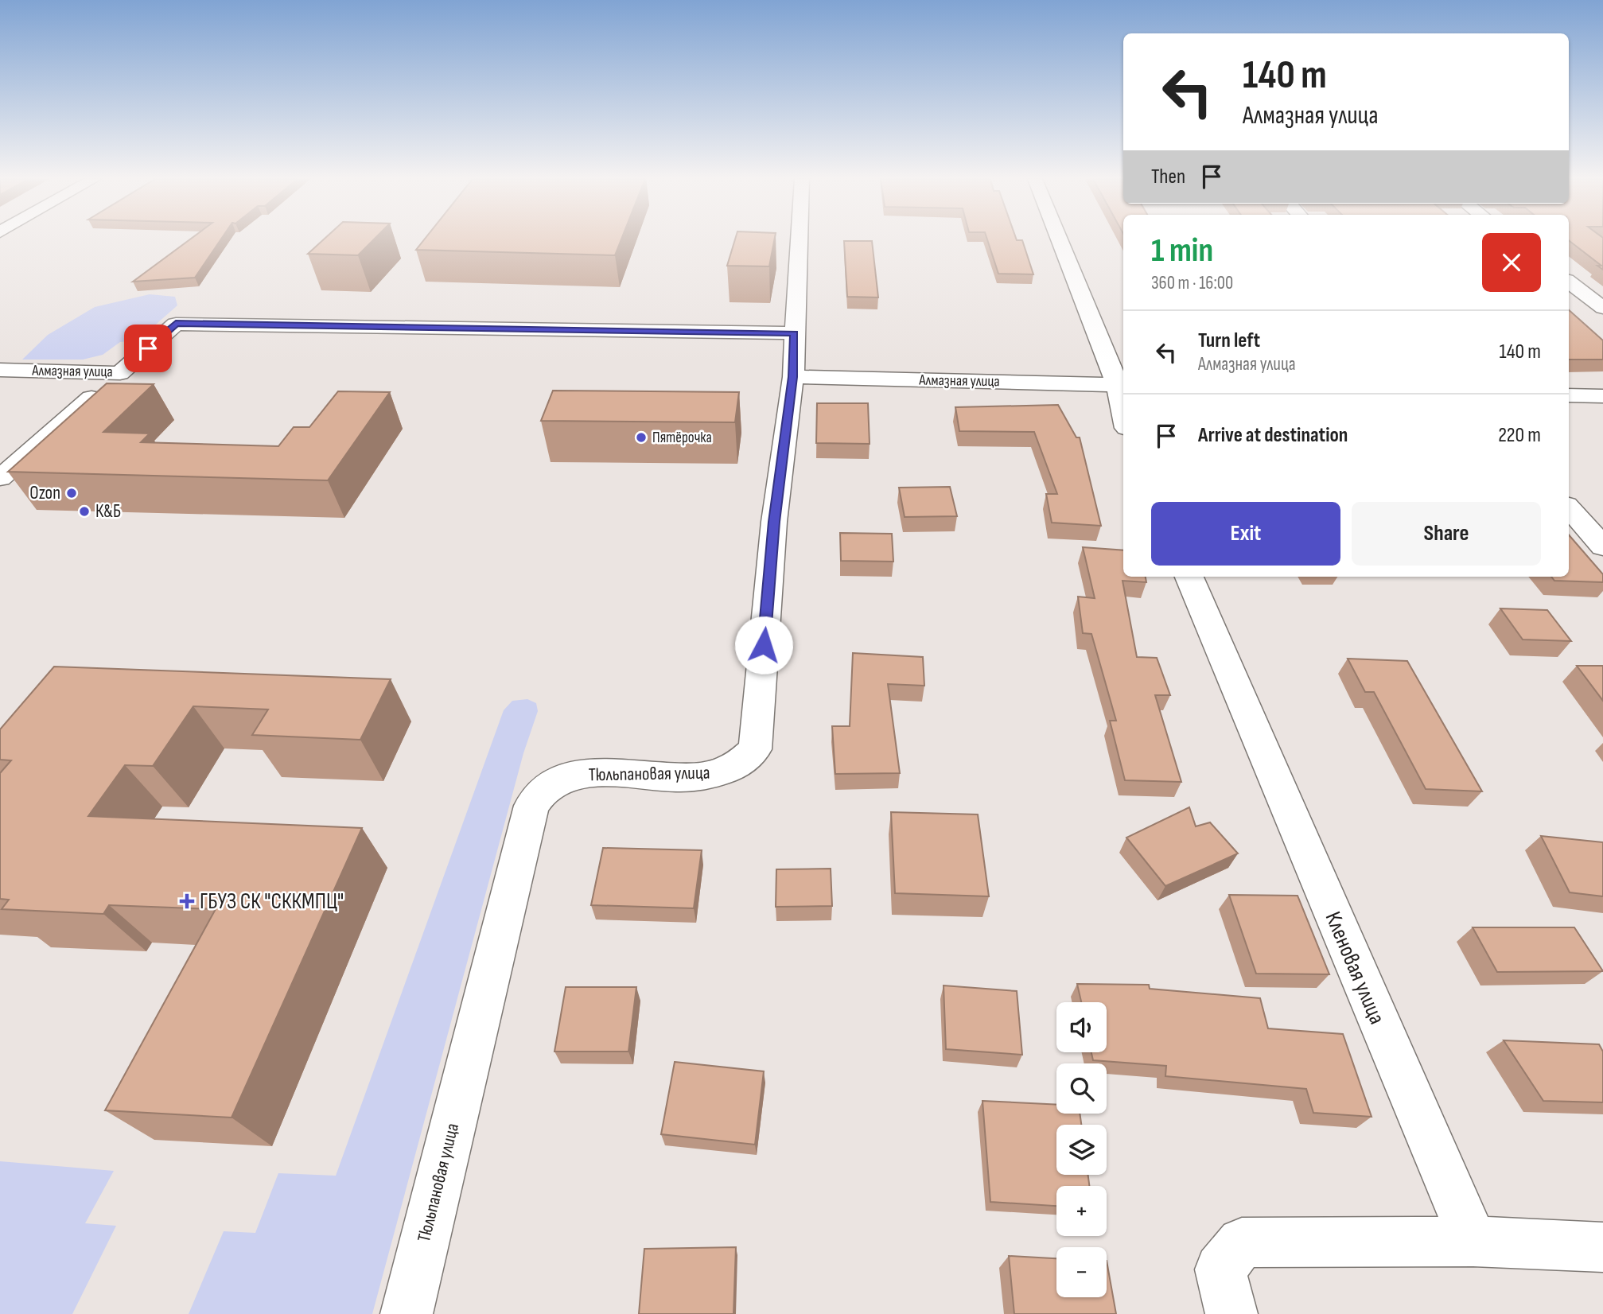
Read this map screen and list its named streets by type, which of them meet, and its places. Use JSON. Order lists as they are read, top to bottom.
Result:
{
  "streets": {
    "street": ["Алмазная улица", "Тюльпановая улица", "Кленовая улица"]
  },
  "crossings": [
    ["Алмазная улица", "Тюльпановая улица"]
  ],
  "places": {
    "other": ["Пятёрочка", "Ozon", "К&Б"],
    "health": ["ГБУЗ СК \"СККМПЦ\""]
  },
  "page": {
    "turn": ["140 m", "Алмазная улица"],
    "then": "Then",
    "heading": ["1 min", "360 m · 16:00"],
    "list": [
      {
        "name": "Turn left",
        "note": "Алмазная улица",
        "value": "140 m"
      },
      {
        "name": "Arrive at destination",
        "value": "220 m"
      }
    ],
    "buttons": ["Exit", "Share"],
    "map_buttons": ["+", "−"]
  }
}
